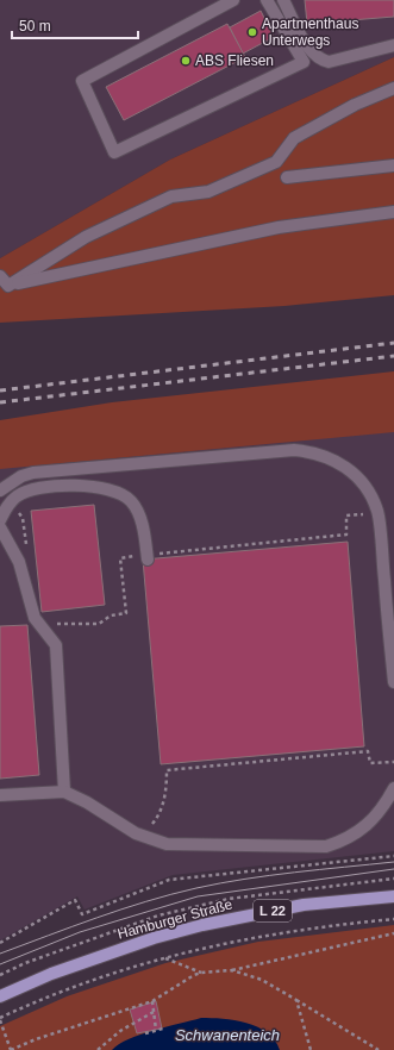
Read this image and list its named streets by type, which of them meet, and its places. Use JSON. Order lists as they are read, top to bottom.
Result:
{
  "streets": {
    "main road": ["L 22", "Hamburger Straße"]
  },
  "water": ["Schwanenteich"],
  "places": ["Apartmenthaus Unterwegs", "ABS Fliesen"],
  "scale_bar": "50 m"
}
